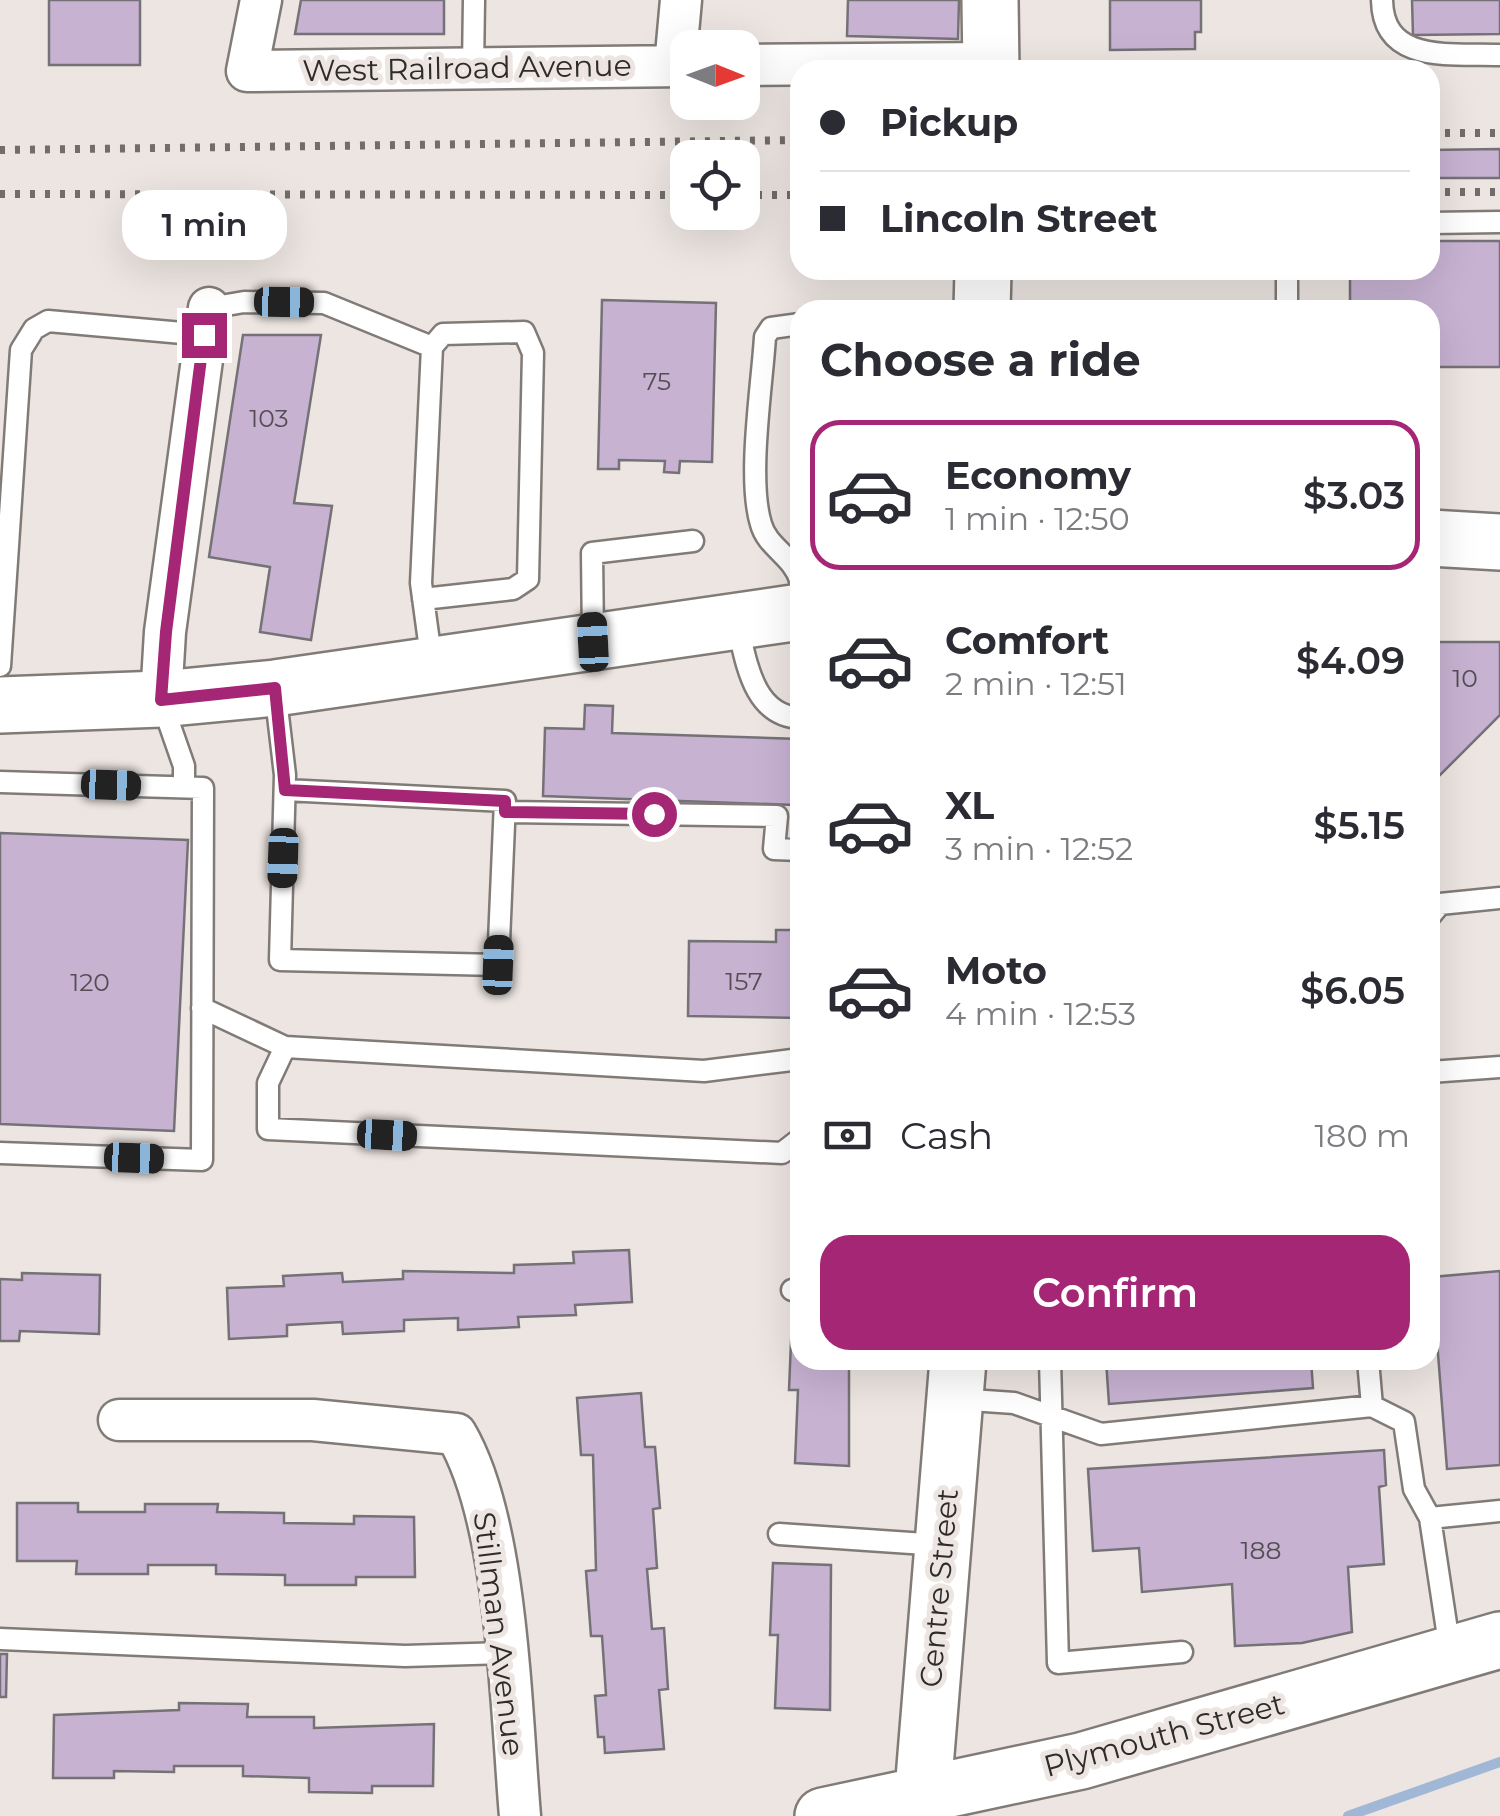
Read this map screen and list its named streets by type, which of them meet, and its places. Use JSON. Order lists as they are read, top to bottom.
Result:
{
  "streets": {
    "main road": ["Centre Street", "Plymouth Street"],
    "street": ["West Railroad Avenue", "Stillman Avenue"]
  },
  "crossings": [
    ["Centre Street", "Plymouth Street"]
  ],
  "house_numbers": [
    "75",
    "103",
    "10",
    "157",
    "120",
    "188"
  ],
  "north": "right",
  "page": {
    "banner": ["Pickup", "Lincoln Street"],
    "bubble": "1 min",
    "heading": "Choose a ride",
    "list": [
      {
        "name": "Economy",
        "note": "1 min · 12:50",
        "value": "$3.03"
      },
      {
        "name": "Comfort",
        "note": "2 min · 12:51",
        "value": "$4.09"
      },
      {
        "name": "XL",
        "note": "3 min · 12:52",
        "value": "$5.15"
      },
      {
        "name": "Moto",
        "note": "4 min · 12:53",
        "value": "$6.05"
      }
    ],
    "pay": ["Cash", "180 m"],
    "buttons": "Confirm"
  }
}
